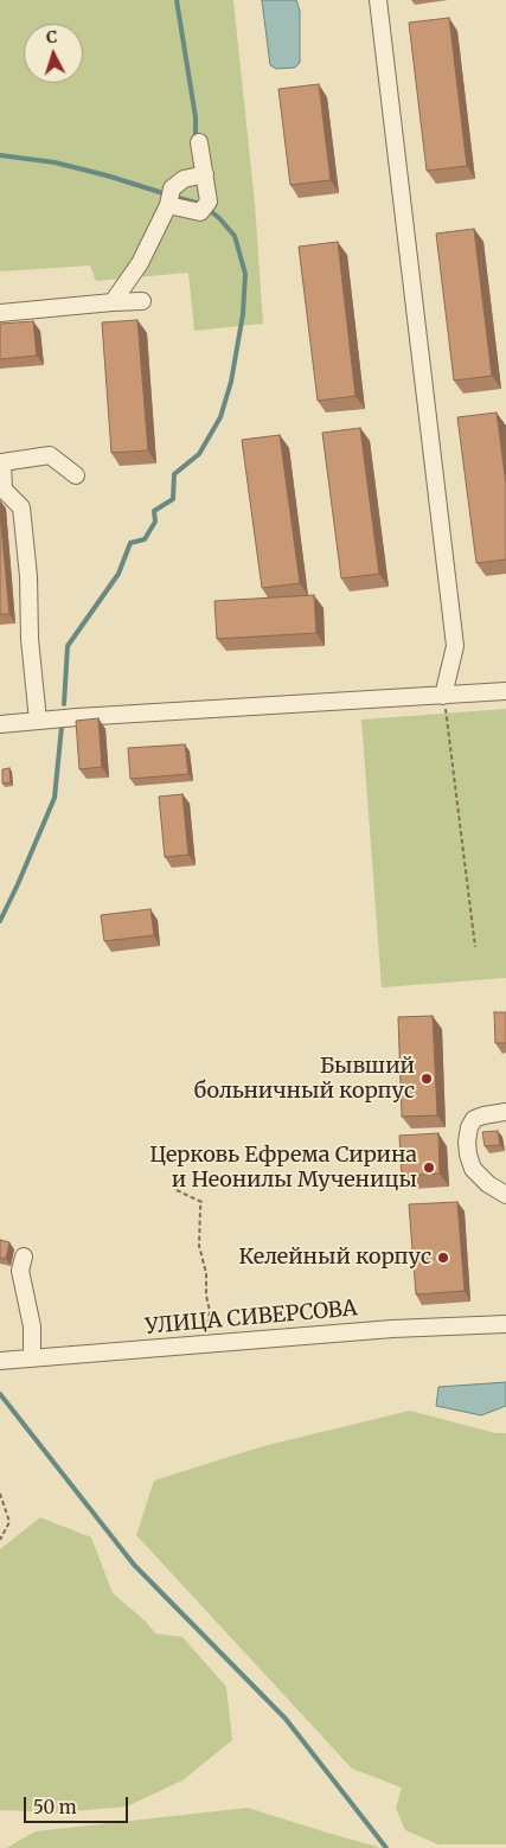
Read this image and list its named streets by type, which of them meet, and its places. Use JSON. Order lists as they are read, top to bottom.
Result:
{
  "streets": {
    "street": ["УЛИЦА СИВЕРСОВА"]
  },
  "places": ["Бывший больничный корпус", "Церковь Ефрема Сирина и Неонилы Мученицы", "Келейный корпус"],
  "scale_bar": "50 m",
  "north": "top"
}
